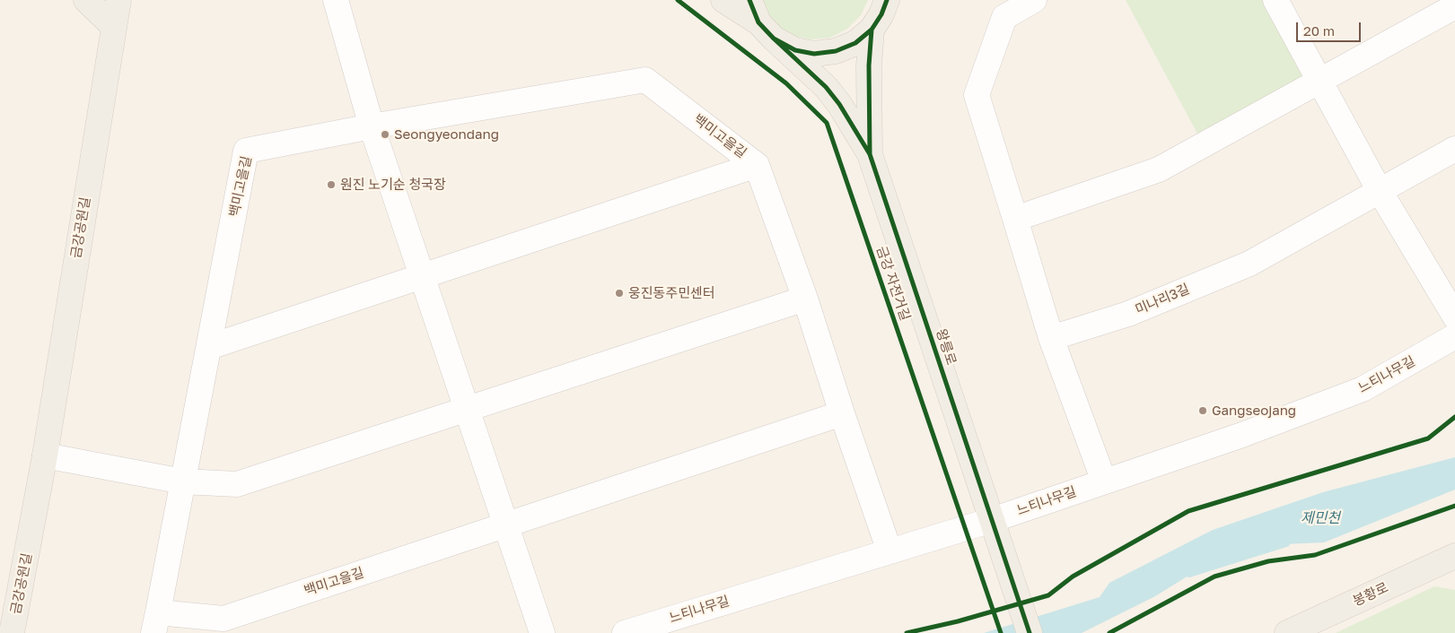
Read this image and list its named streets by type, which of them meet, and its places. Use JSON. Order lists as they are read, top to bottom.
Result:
{
  "streets": {
    "main road": ["금강공원길", "왕릉로", "봉황로"],
    "street": ["백미고을길", "미나리3길", "느티나무길"],
    "cycle path": ["금강 자전거길"]
  },
  "crossings": [
    ["왕릉로", "느티나무길"]
  ],
  "water": ["제민천"],
  "places": [
    "Seongyeondang",
    "원진 노기순 청국장",
    "웅진동주민센터",
    "Gangseojang"
  ],
  "scale_bar": "20 m"
}
